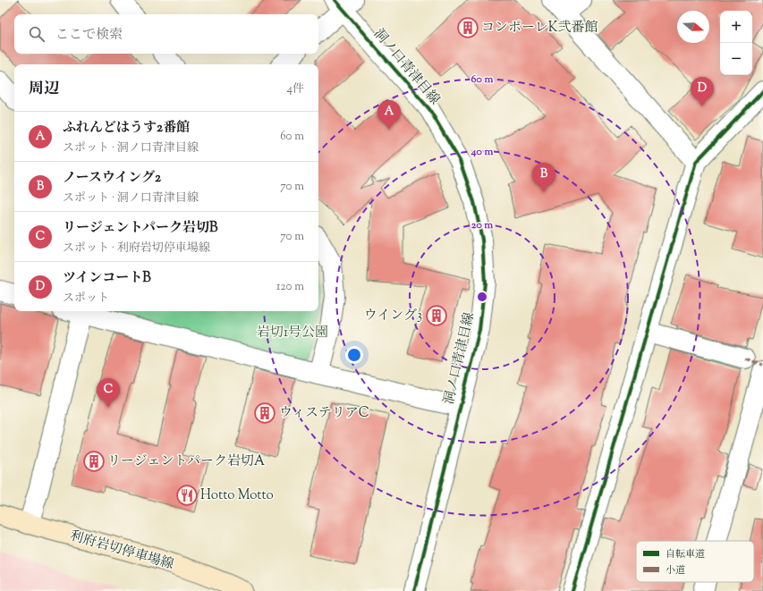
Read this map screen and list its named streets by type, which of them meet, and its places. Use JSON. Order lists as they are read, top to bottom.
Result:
{
  "streets": {
    "main road": ["利府岩切停車場線"],
    "street": ["洞ノ口青津目線"]
  },
  "parks": ["岩切1号公園"],
  "places": {
    "building": [
      "コンポーレK弐番館",
      "ウイング3",
      "ウィステリアC",
      "リージェントパーク岩切A"
    ],
    "restaurant": ["Hotto Motto"]
  },
  "legend": ["自転車道", "小道"],
  "north": "right",
  "page": {
    "map_buttons": ["+", "−"],
    "search": "ここで検索",
    "heading": ["周辺", "4件"],
    "pins": [
      "D",
      "A",
      "B",
      "C"
    ],
    "list": [
      {
        "mark": "A",
        "name": "ふれんどはうす2番館",
        "note": "スポット · 洞ノ口青津目線",
        "value": "60 m"
      },
      {
        "mark": "B",
        "name": "ノースウイング2",
        "note": "スポット · 洞ノ口青津目線",
        "value": "70 m"
      },
      {
        "mark": "C",
        "name": "リージェントパーク岩切B",
        "note": "スポット · 利府岩切停車場線",
        "value": "70 m"
      },
      {
        "mark": "D",
        "name": "ツインコートB",
        "note": "スポット",
        "value": "120 m"
      }
    ]
  },
  "rings": ["60 m", "40 m", "20 m"]
}
